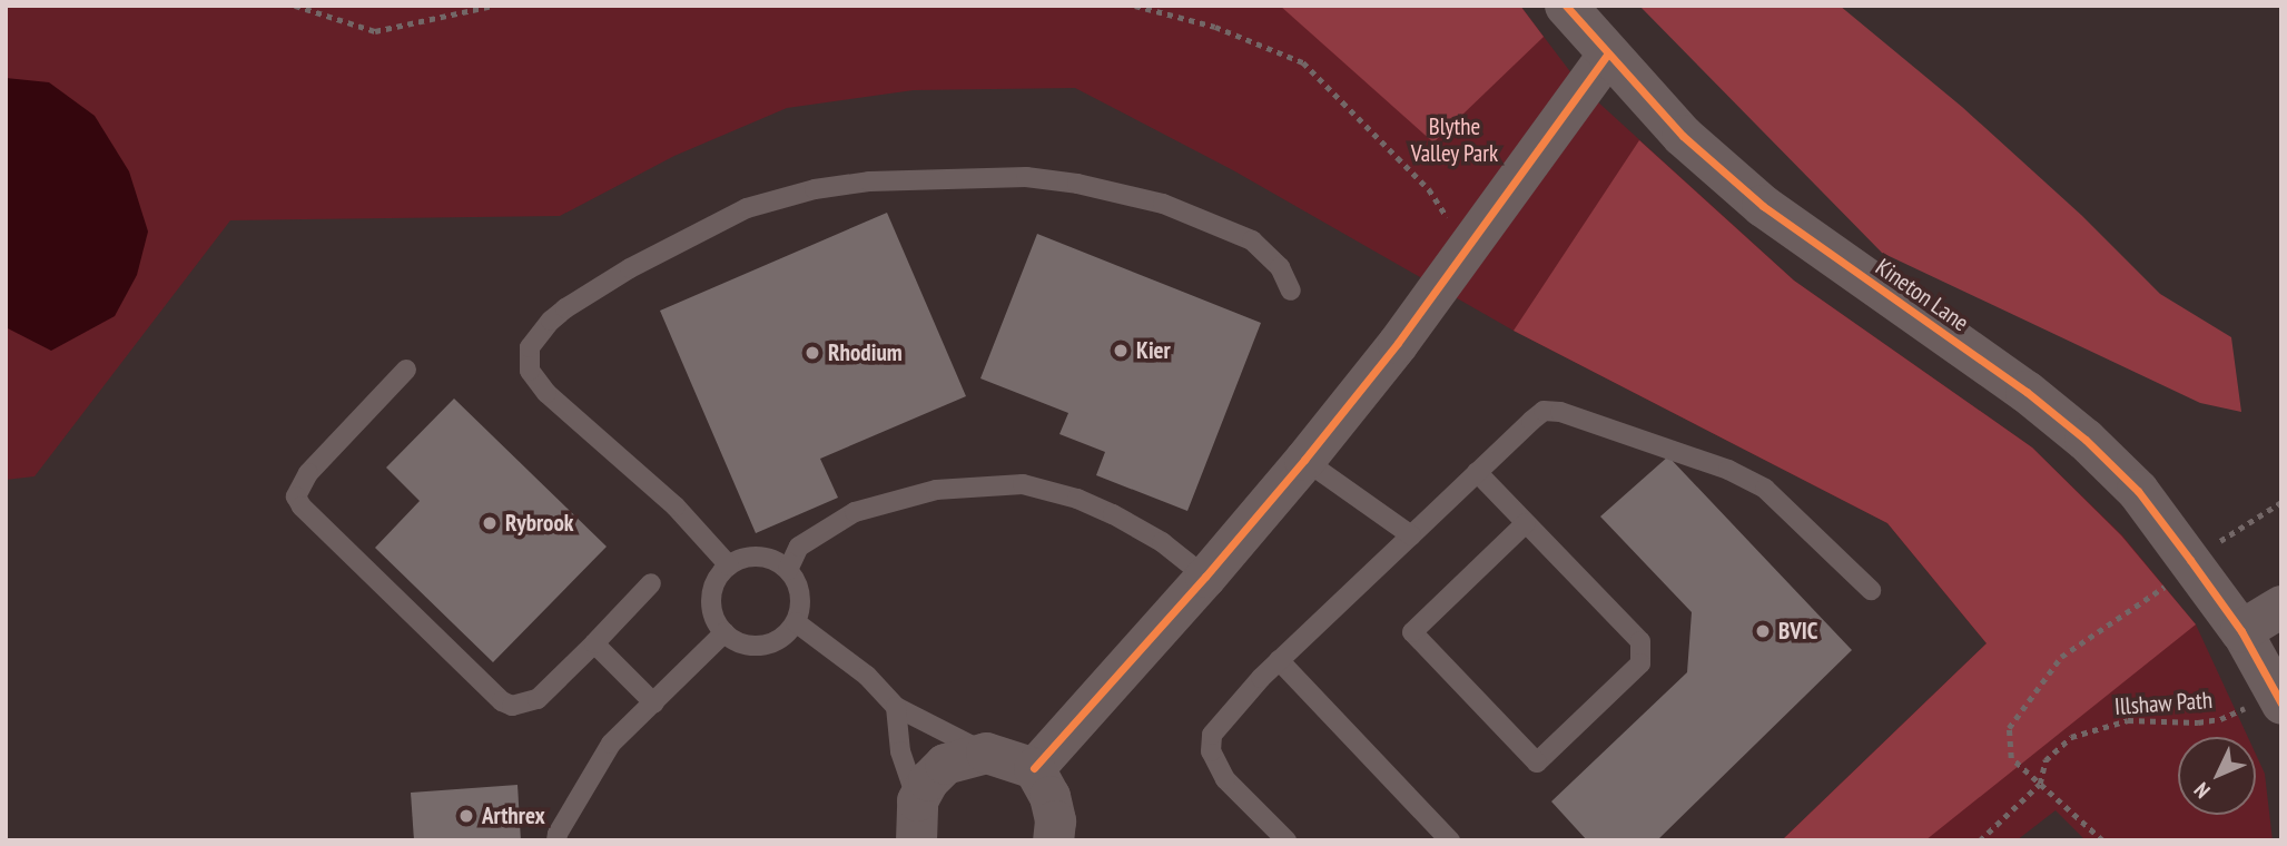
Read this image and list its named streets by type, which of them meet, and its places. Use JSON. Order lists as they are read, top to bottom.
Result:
{
  "streets": {
    "street": ["Kineton Lane"],
    "path": ["Illshaw Path"]
  },
  "parks": ["Blythe Valley Park"],
  "places": [
    "Kier",
    "Rhodium",
    "Rybrook",
    "BVIC",
    "Arthrex"
  ],
  "north": "bottom left"
}
